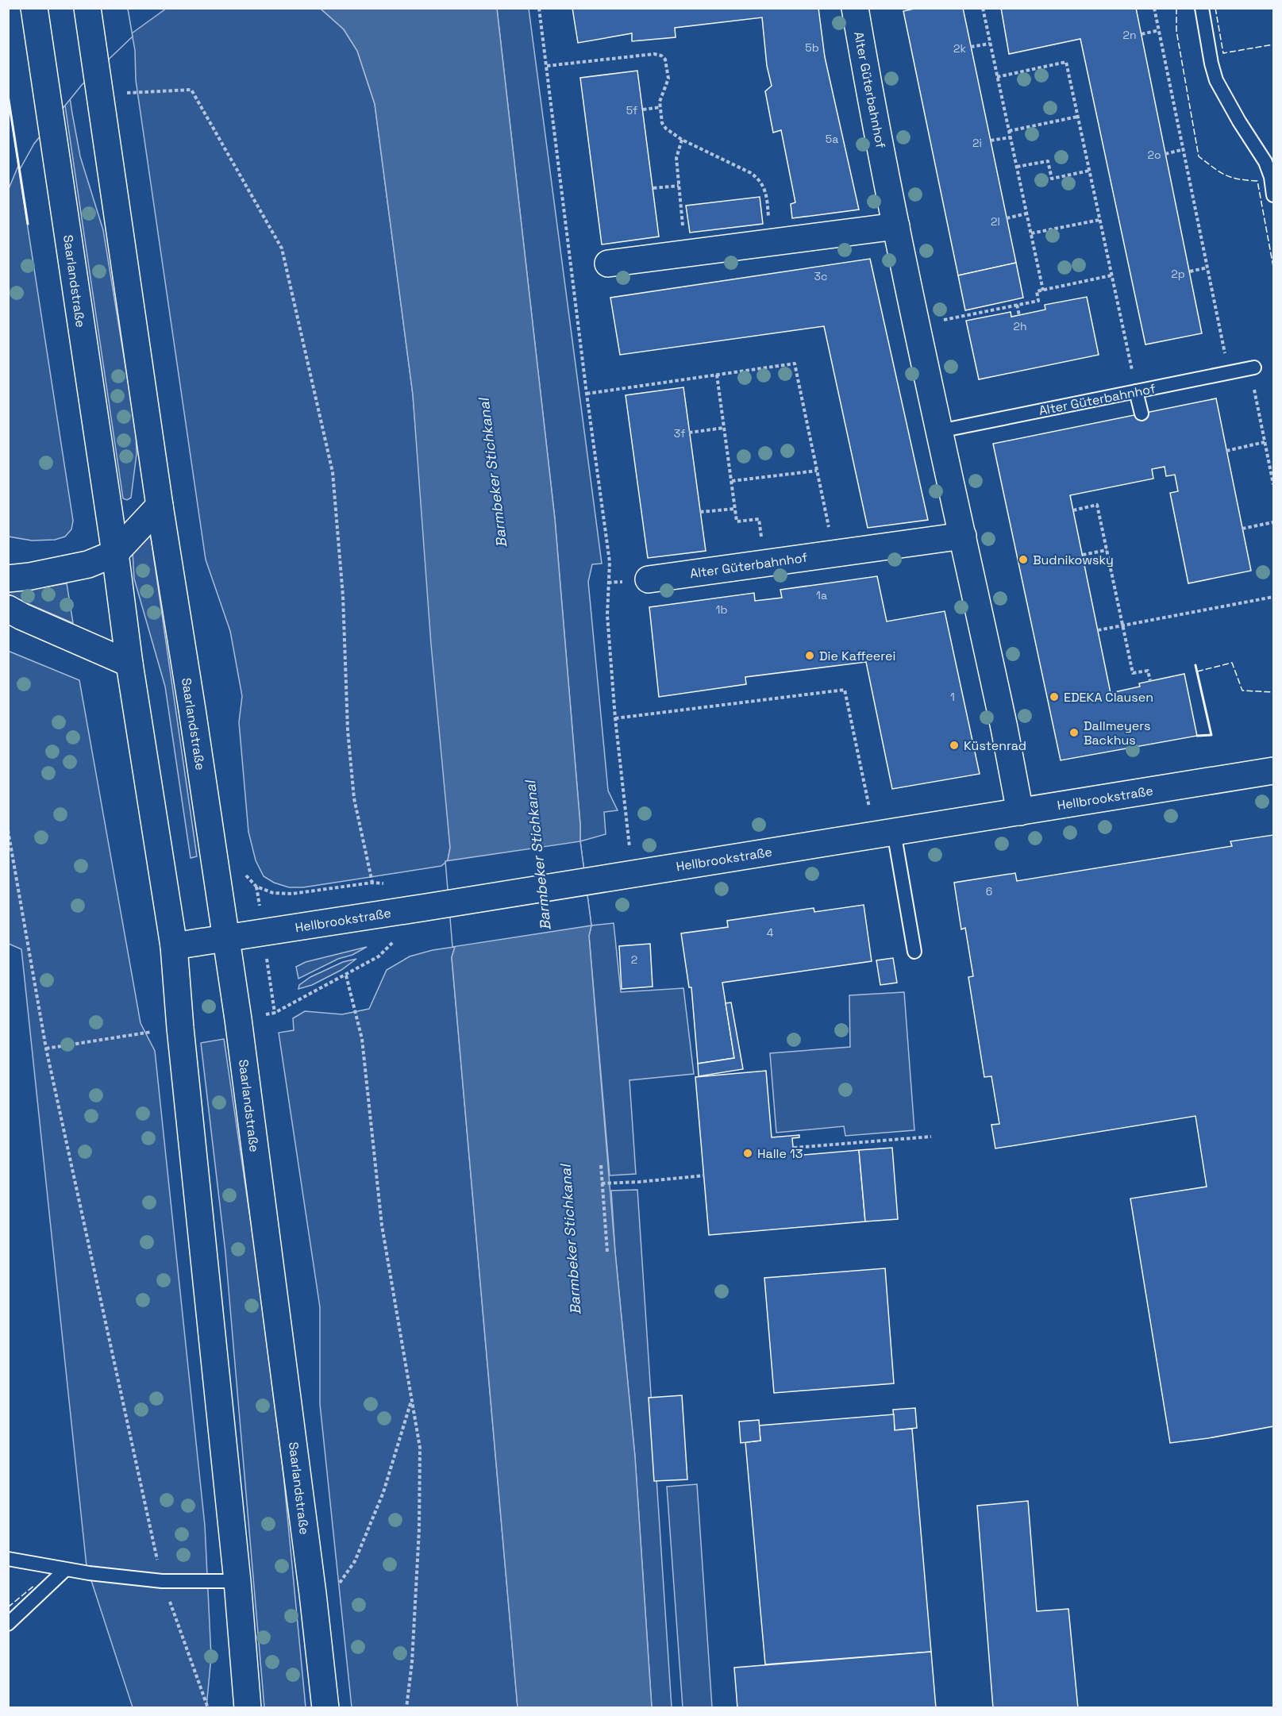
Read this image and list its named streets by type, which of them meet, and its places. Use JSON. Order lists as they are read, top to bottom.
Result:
{
  "streets": {
    "main road": ["Alter Güterbahnhof", "Saarlandstraße", "Hellbrookstraße"]
  },
  "crossings": [
    ["Alter Güterbahnhof", "Hellbrookstraße"],
    ["Saarlandstraße", "Hellbrookstraße"]
  ],
  "water": ["Barmbeker Stichkanal"],
  "places": [
    "Budnikowsky",
    "Die Kaffeerei",
    "EDEKA Clausen",
    "Dallmeyers Backhus",
    "Küstenrad",
    "Halle 13"
  ],
  "house_numbers": [
    "2n",
    "5b",
    "2k",
    "5f",
    "5a",
    "2i",
    "2o",
    "2l",
    "2p",
    "3c",
    "2h",
    "3f",
    "1a",
    "1b",
    "1",
    "6",
    "4",
    "2"
  ]
}
